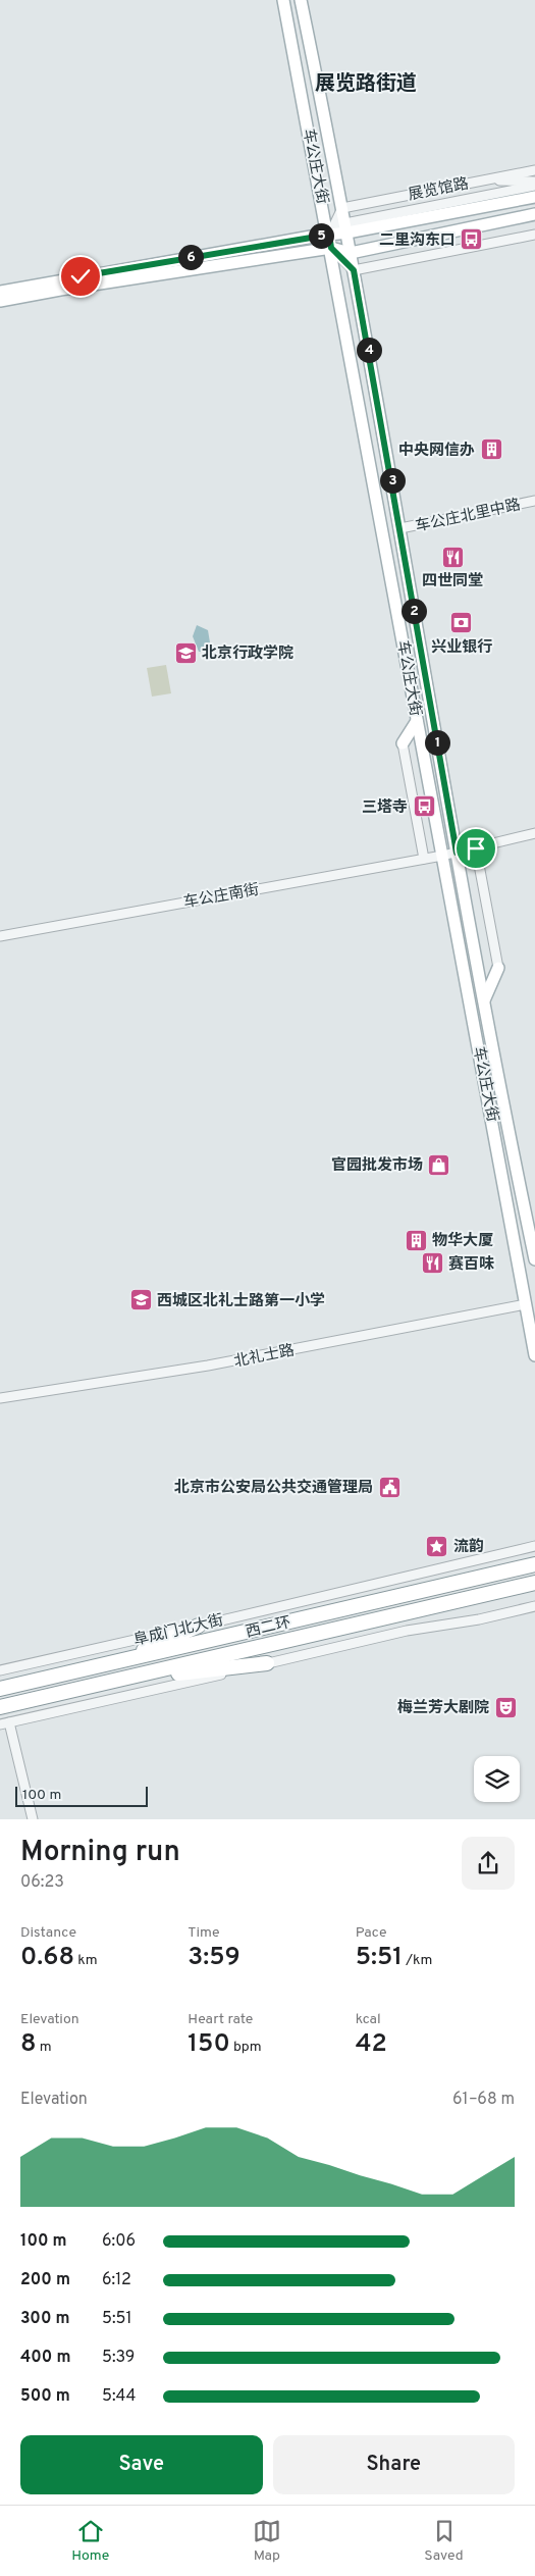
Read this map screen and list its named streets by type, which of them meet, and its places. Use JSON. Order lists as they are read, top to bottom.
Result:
{
  "streets": {
    "highway": ["西二环"],
    "main road": ["车公庄大街", "展览馆路"],
    "street": [
      "车公庄北里中路",
      "车公庄南街",
      "北礼士路",
      "阜成门北大街"
    ]
  },
  "crossings": [
    ["车公庄大街", "展览馆路"],
    ["车公庄大街", "车公庄北里中路"],
    ["车公庄大街", "车公庄南街"],
    ["车公庄大街", "北礼士路"]
  ],
  "districts": ["展览路街道"],
  "places": {
    "bus stop": ["二里沟东口", "三塔寺"],
    "building": ["中央网信办", "物华大厦"],
    "restaurant": ["四世同堂", "赛百味"],
    "bank": ["兴业银行"],
    "school or university": ["北京行政学院", "西城区北礼士路第一小学"],
    "shop": ["官园批发市场"],
    "public building": ["北京市公安局公共交通管理局"],
    "place": ["流韵"],
    "theatre": ["梅兰芳大剧院"]
  },
  "scale_bar": "100 m",
  "page": {
    "pins": [
      "5",
      "6",
      "4",
      "3",
      "2",
      "1"
    ],
    "scale": "100 m",
    "heading": ["Morning run", "06:23"],
    "stats": [
      ["Distance", "0.68 km"],
      ["Time", "3:59"],
      ["Pace", "5:51 /km"],
      ["Elevation", "8 m"],
      ["Heart rate", "150 bpm"],
      ["kcal", "42"]
    ],
    "chart": ["Elevation", "61–68 m"],
    "list": [
      {
        "name": "100 m",
        "note": "6:06"
      },
      {
        "name": "200 m",
        "note": "6:12"
      },
      {
        "name": "300 m",
        "note": "5:51"
      },
      {
        "name": "400 m",
        "note": "5:39"
      },
      {
        "name": "500 m",
        "note": "5:44"
      }
    ],
    "buttons": ["Save", "Share"],
    "tabs": ["Home", "Map", "Saved"]
  }
}
